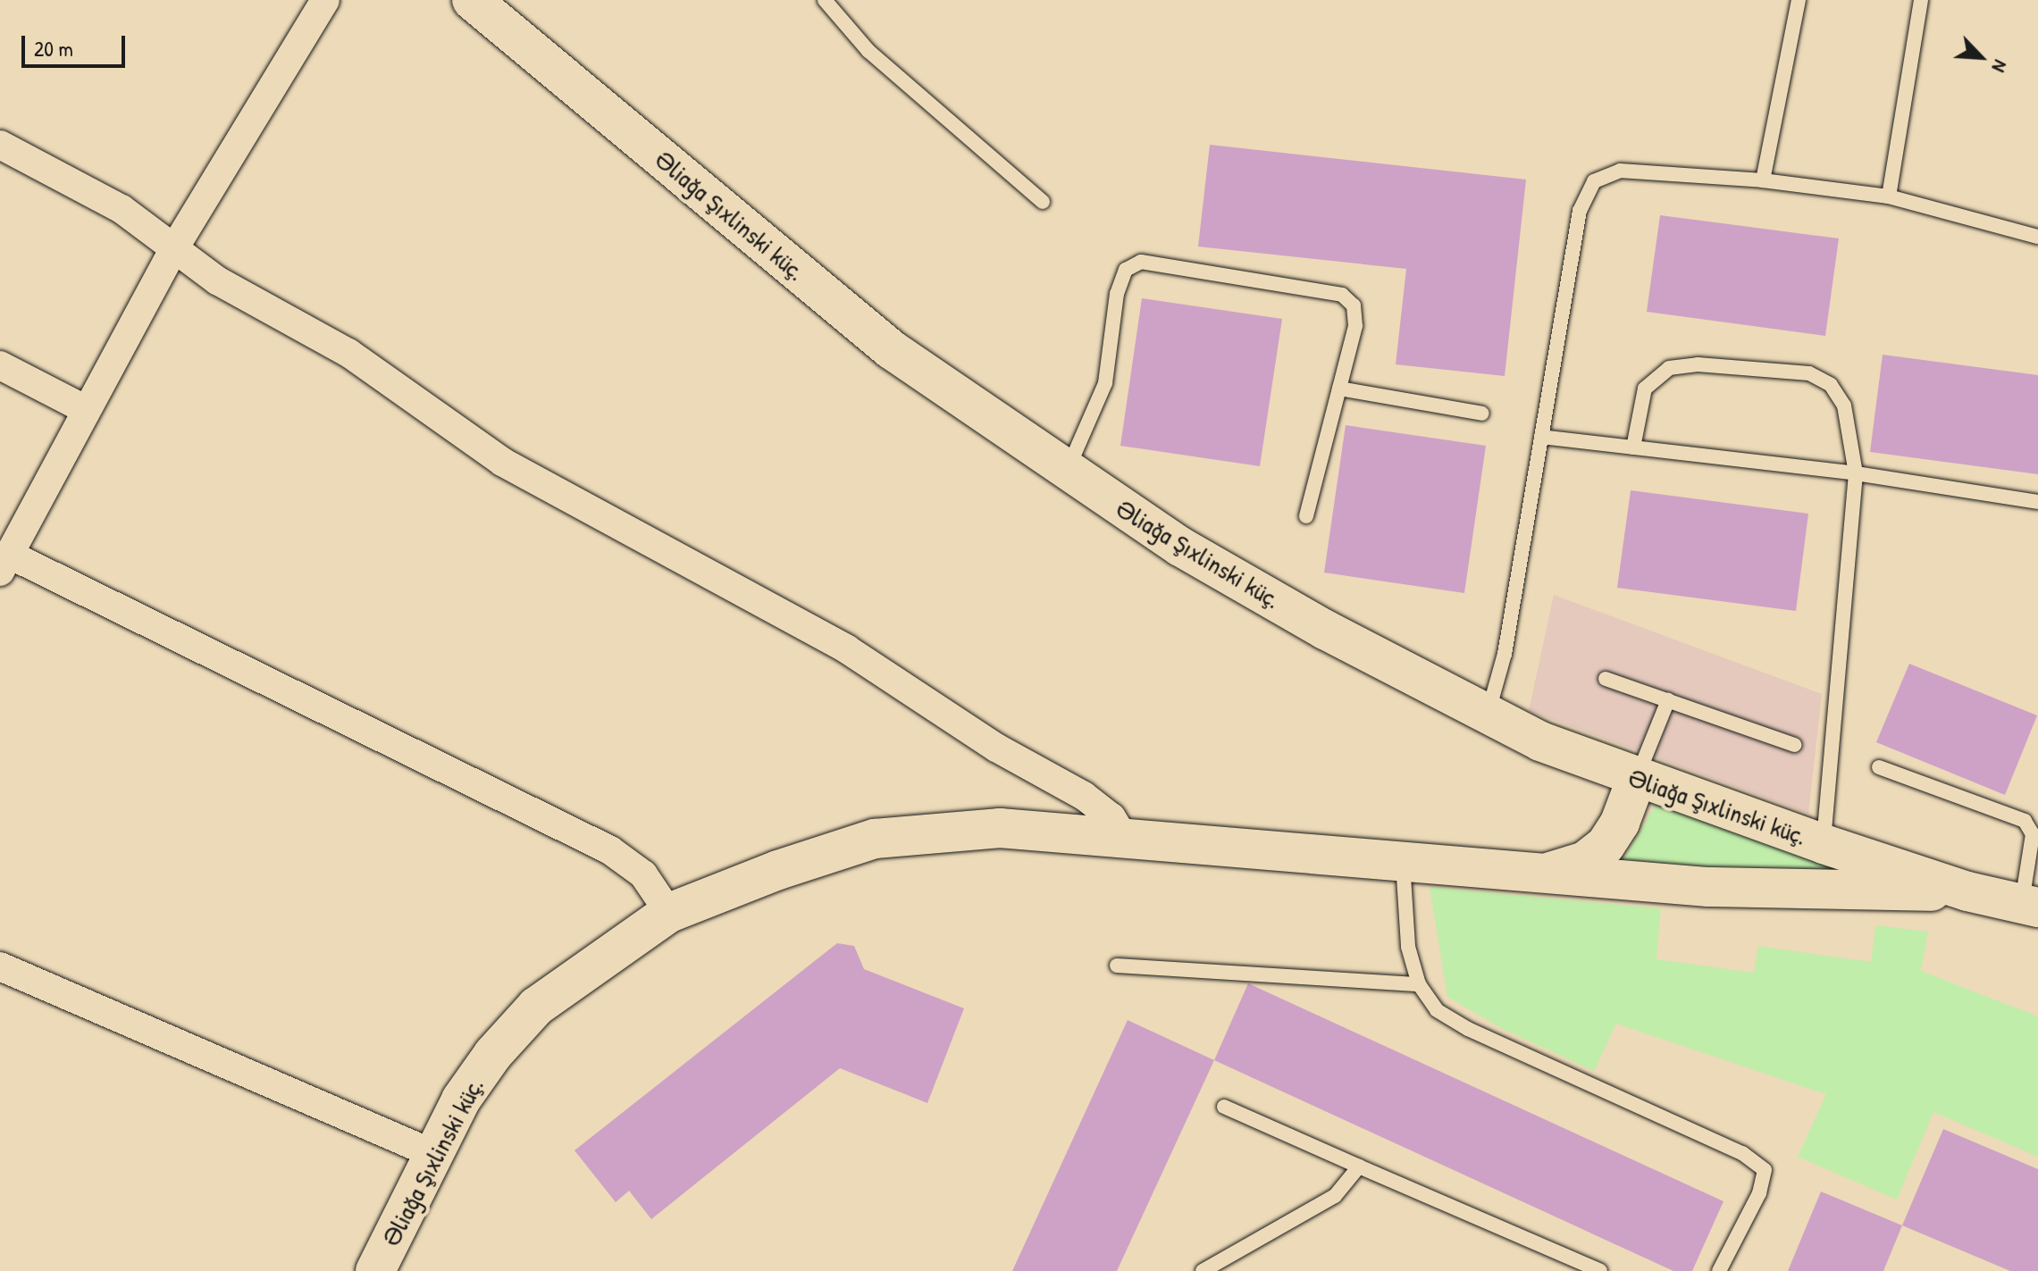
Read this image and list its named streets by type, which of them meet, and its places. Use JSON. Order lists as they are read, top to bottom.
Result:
{
  "streets": {
    "main road": ["Əliağa Şıxlinski küç."]
  },
  "scale_bar": "20 m",
  "north": "bottom right"
}
